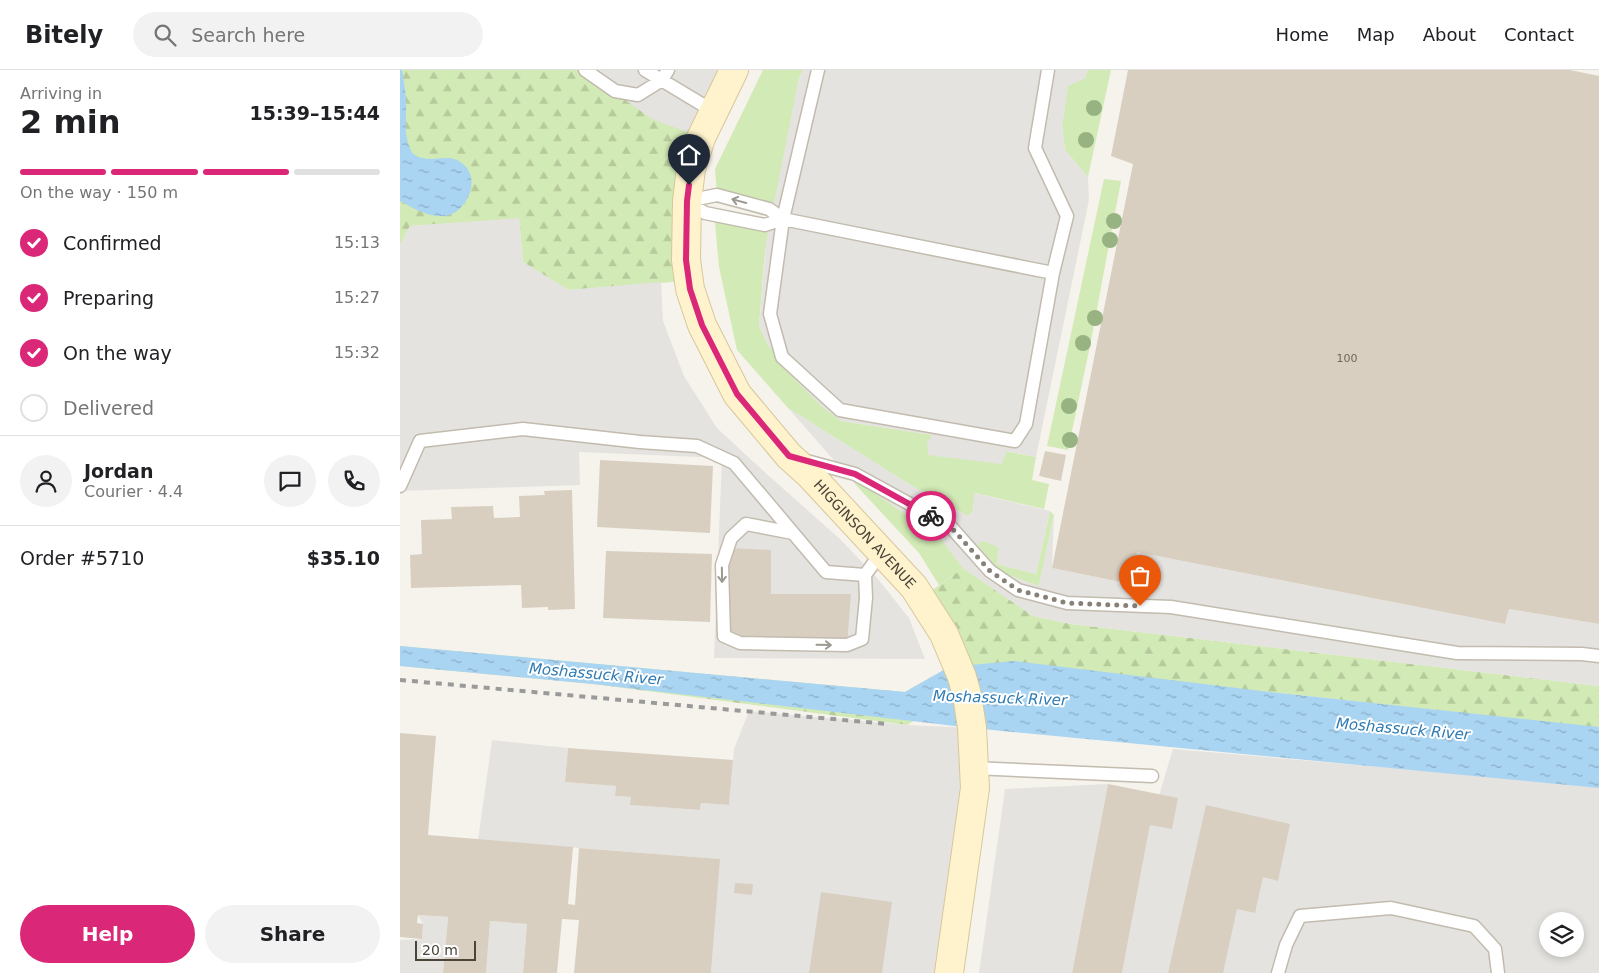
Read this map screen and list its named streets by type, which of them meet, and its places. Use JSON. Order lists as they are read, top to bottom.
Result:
{
  "streets": {
    "street": ["HIGGINSON AVENUE"]
  },
  "water": ["Moshassuck River"],
  "house_numbers": ["100"],
  "scale_bar": "20 m",
  "page": {
    "header": "Bitely",
    "search": "Search here",
    "nav": [
      "Home",
      "Map",
      "About",
      "Contact"
    ],
    "heading": ["2 min", "Arriving in", "15:39–15:44"],
    "panel": [
      "Jordan",
      "Courier · 4.4",
      "Order #5710",
      "$35.10"
    ],
    "bar": "On the way · 150 m",
    "list": [
      ["Confirmed", "15:13"],
      ["Preparing", "15:27"],
      ["On the way", "15:32"],
      "Delivered"
    ],
    "buttons": ["Help", "Share"],
    "scale": "20 m"
  }
}
